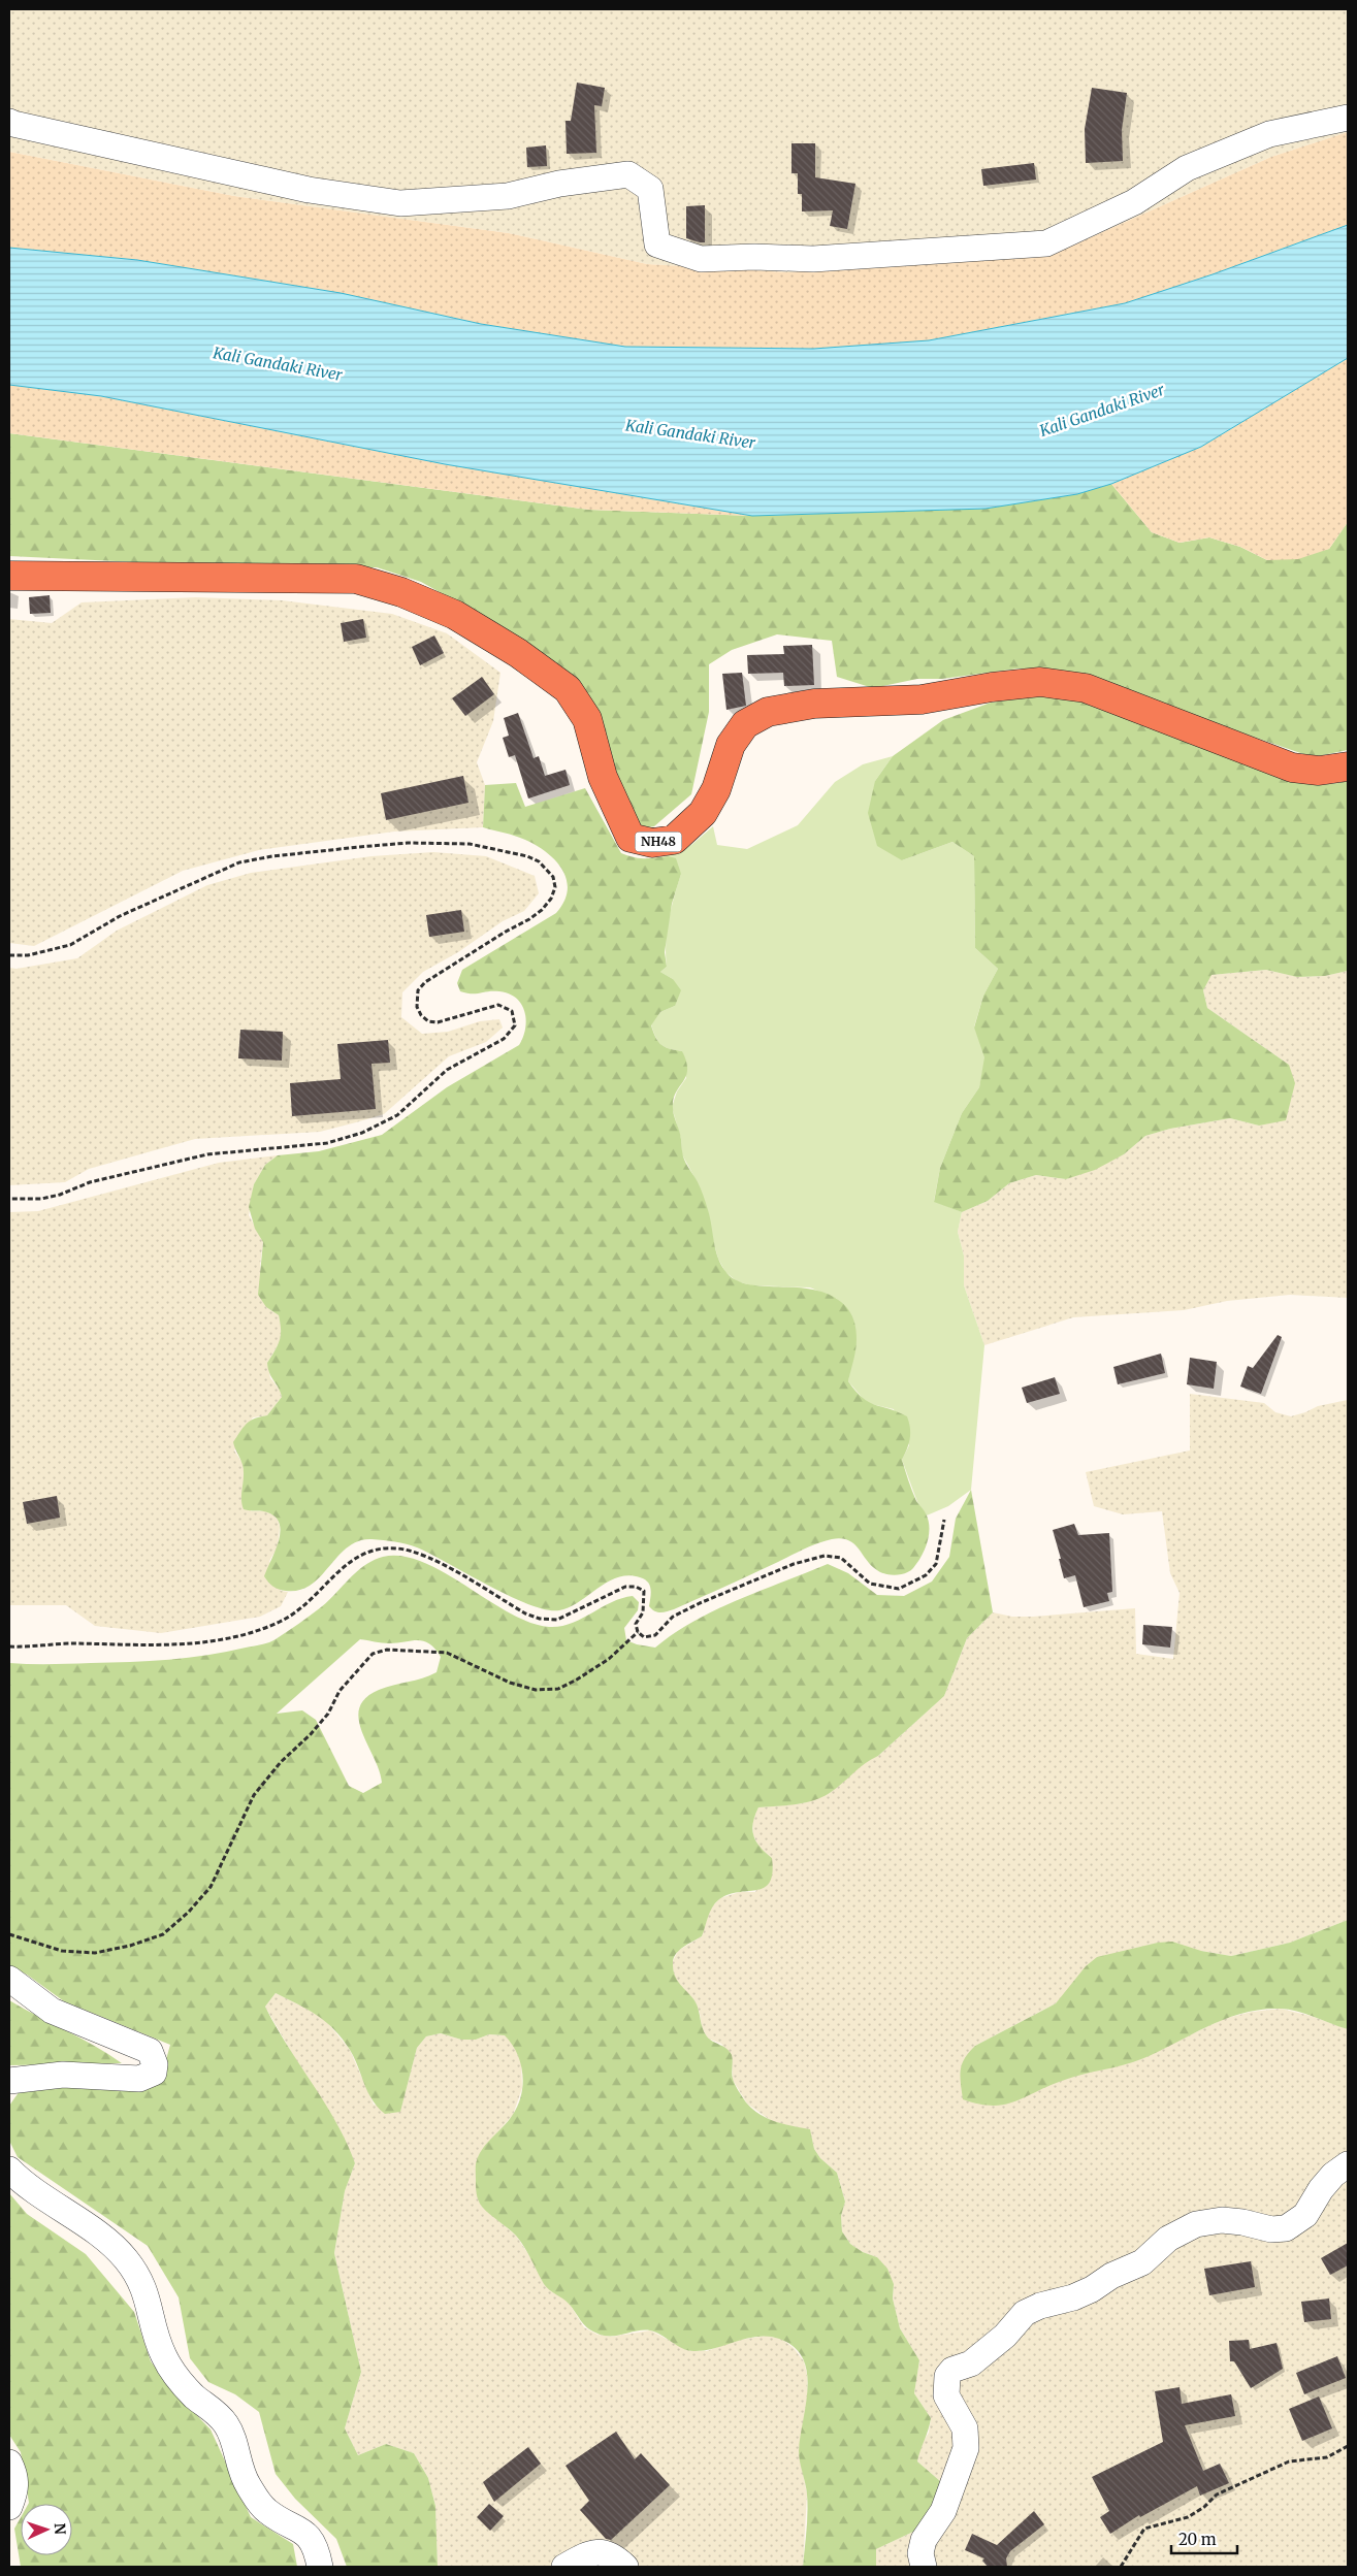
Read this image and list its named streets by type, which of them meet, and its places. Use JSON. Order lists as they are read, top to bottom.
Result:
{
  "streets": {
    "highway": ["NH48"]
  },
  "water": ["Kali Gandaki River"],
  "scale_bar": "20 m",
  "north": "right"
}
